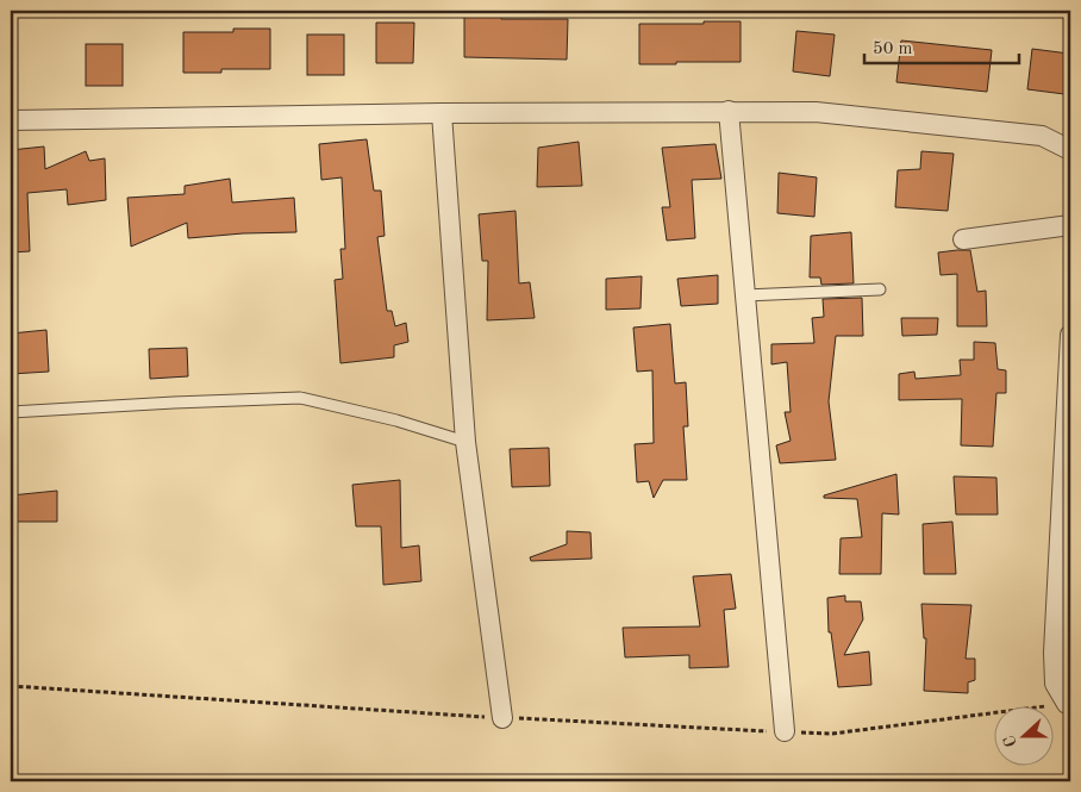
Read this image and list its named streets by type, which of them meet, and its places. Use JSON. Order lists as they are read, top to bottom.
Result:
{
  "scale_bar": "50 m",
  "north": "left"
}
